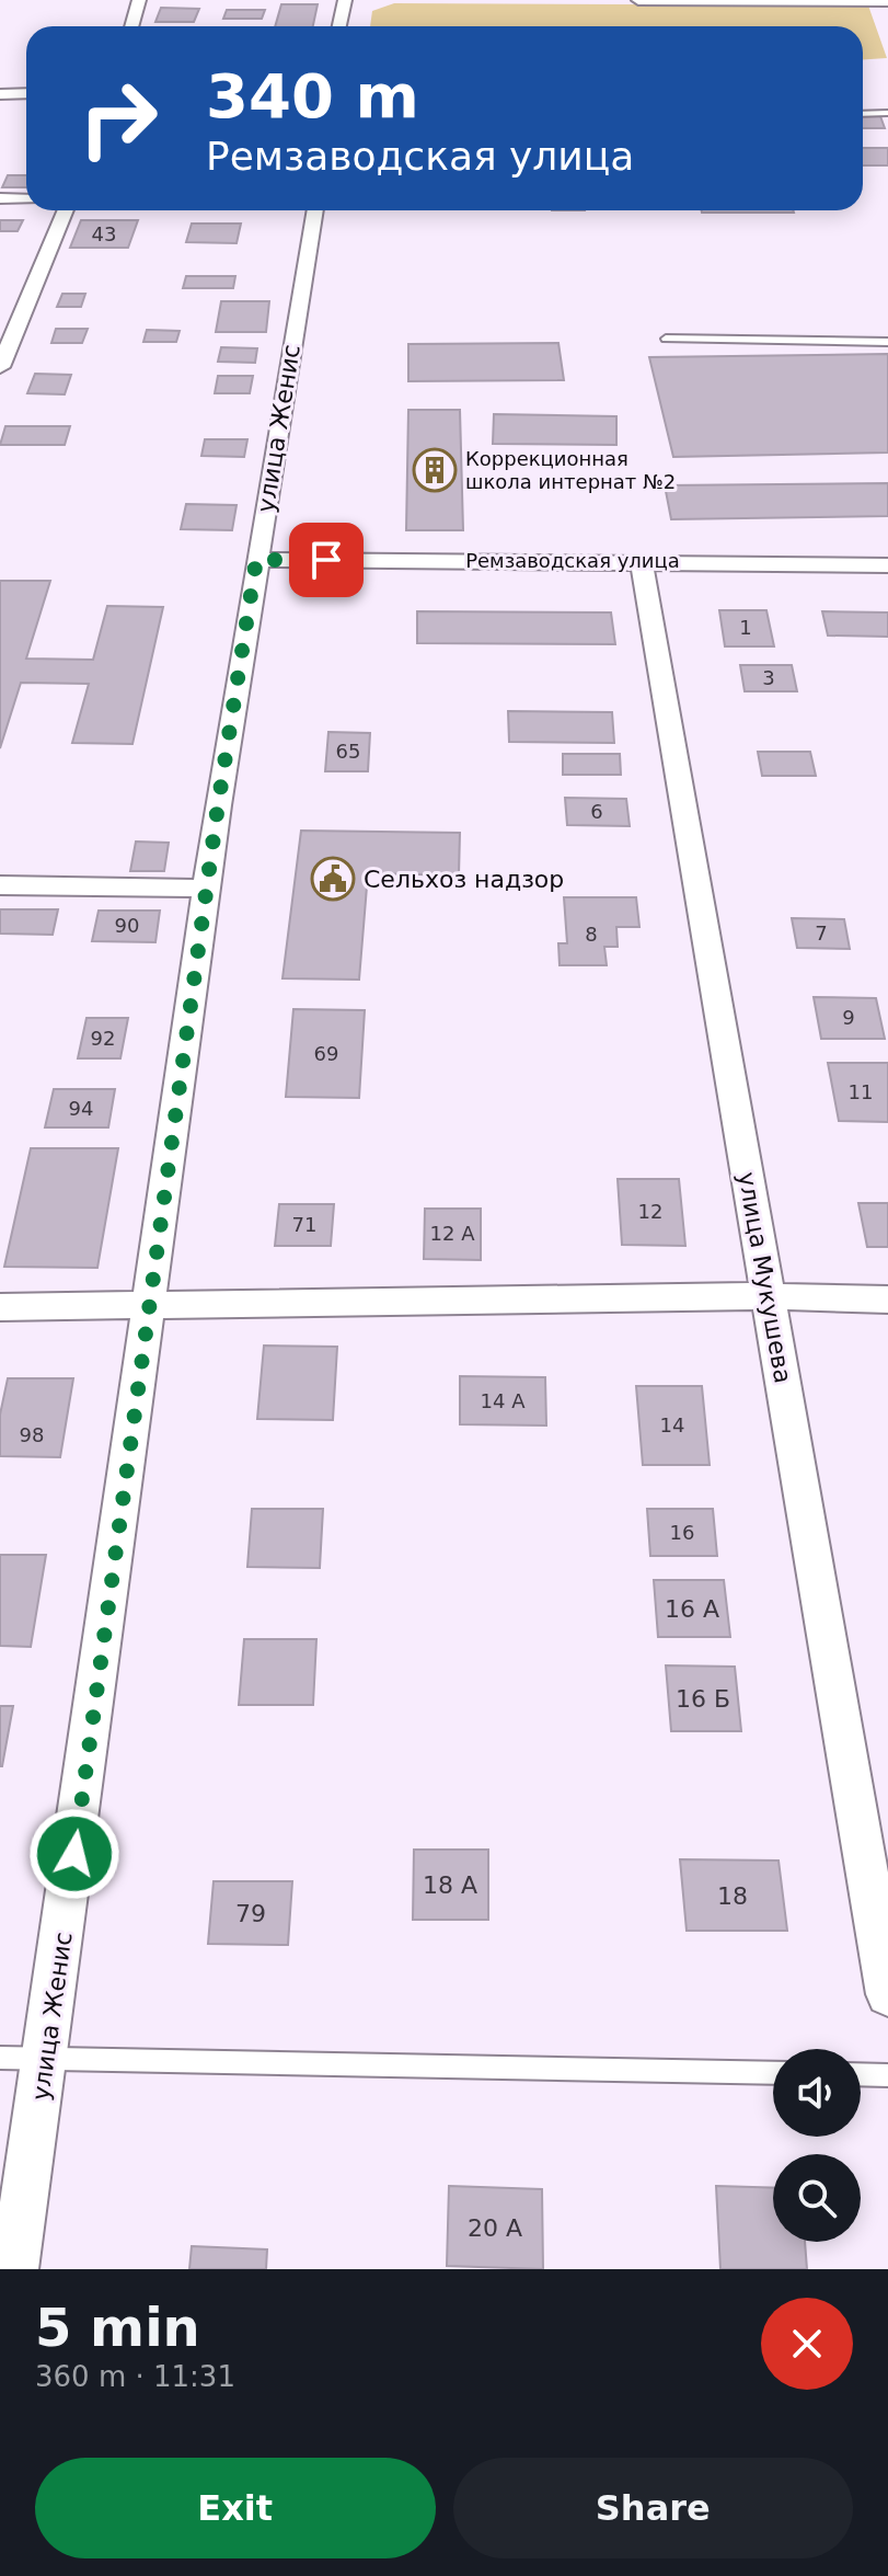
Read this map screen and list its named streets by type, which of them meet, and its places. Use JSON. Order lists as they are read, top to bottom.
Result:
{
  "streets": {
    "street": ["улица Женис", "Ремзаводская улица", "улица Мукушева"]
  },
  "crossings": [
    ["улица Женис", "Ремзаводская улица"],
    ["Ремзаводская улица", "улица Мукушева"]
  ],
  "places": {
    "building": ["Коррекционная школа интернат №2"],
    "public building": ["Сельхоз надзор"]
  },
  "house_numbers": [
    "43",
    "1",
    "3",
    "65",
    "6",
    "90",
    "7",
    "8",
    "9",
    "92",
    "69",
    "11",
    "94",
    "12",
    "71",
    "12 А",
    "14 А",
    "14",
    "98",
    "16",
    "16 А",
    "16 Б",
    "18 А",
    "18",
    "79",
    "20 А"
  ],
  "page": {
    "turn": ["340 m", "Ремзаводская улица"],
    "heading": ["5 min", "360 m · 11:31"],
    "buttons": ["Exit", "Share"]
  }
}
